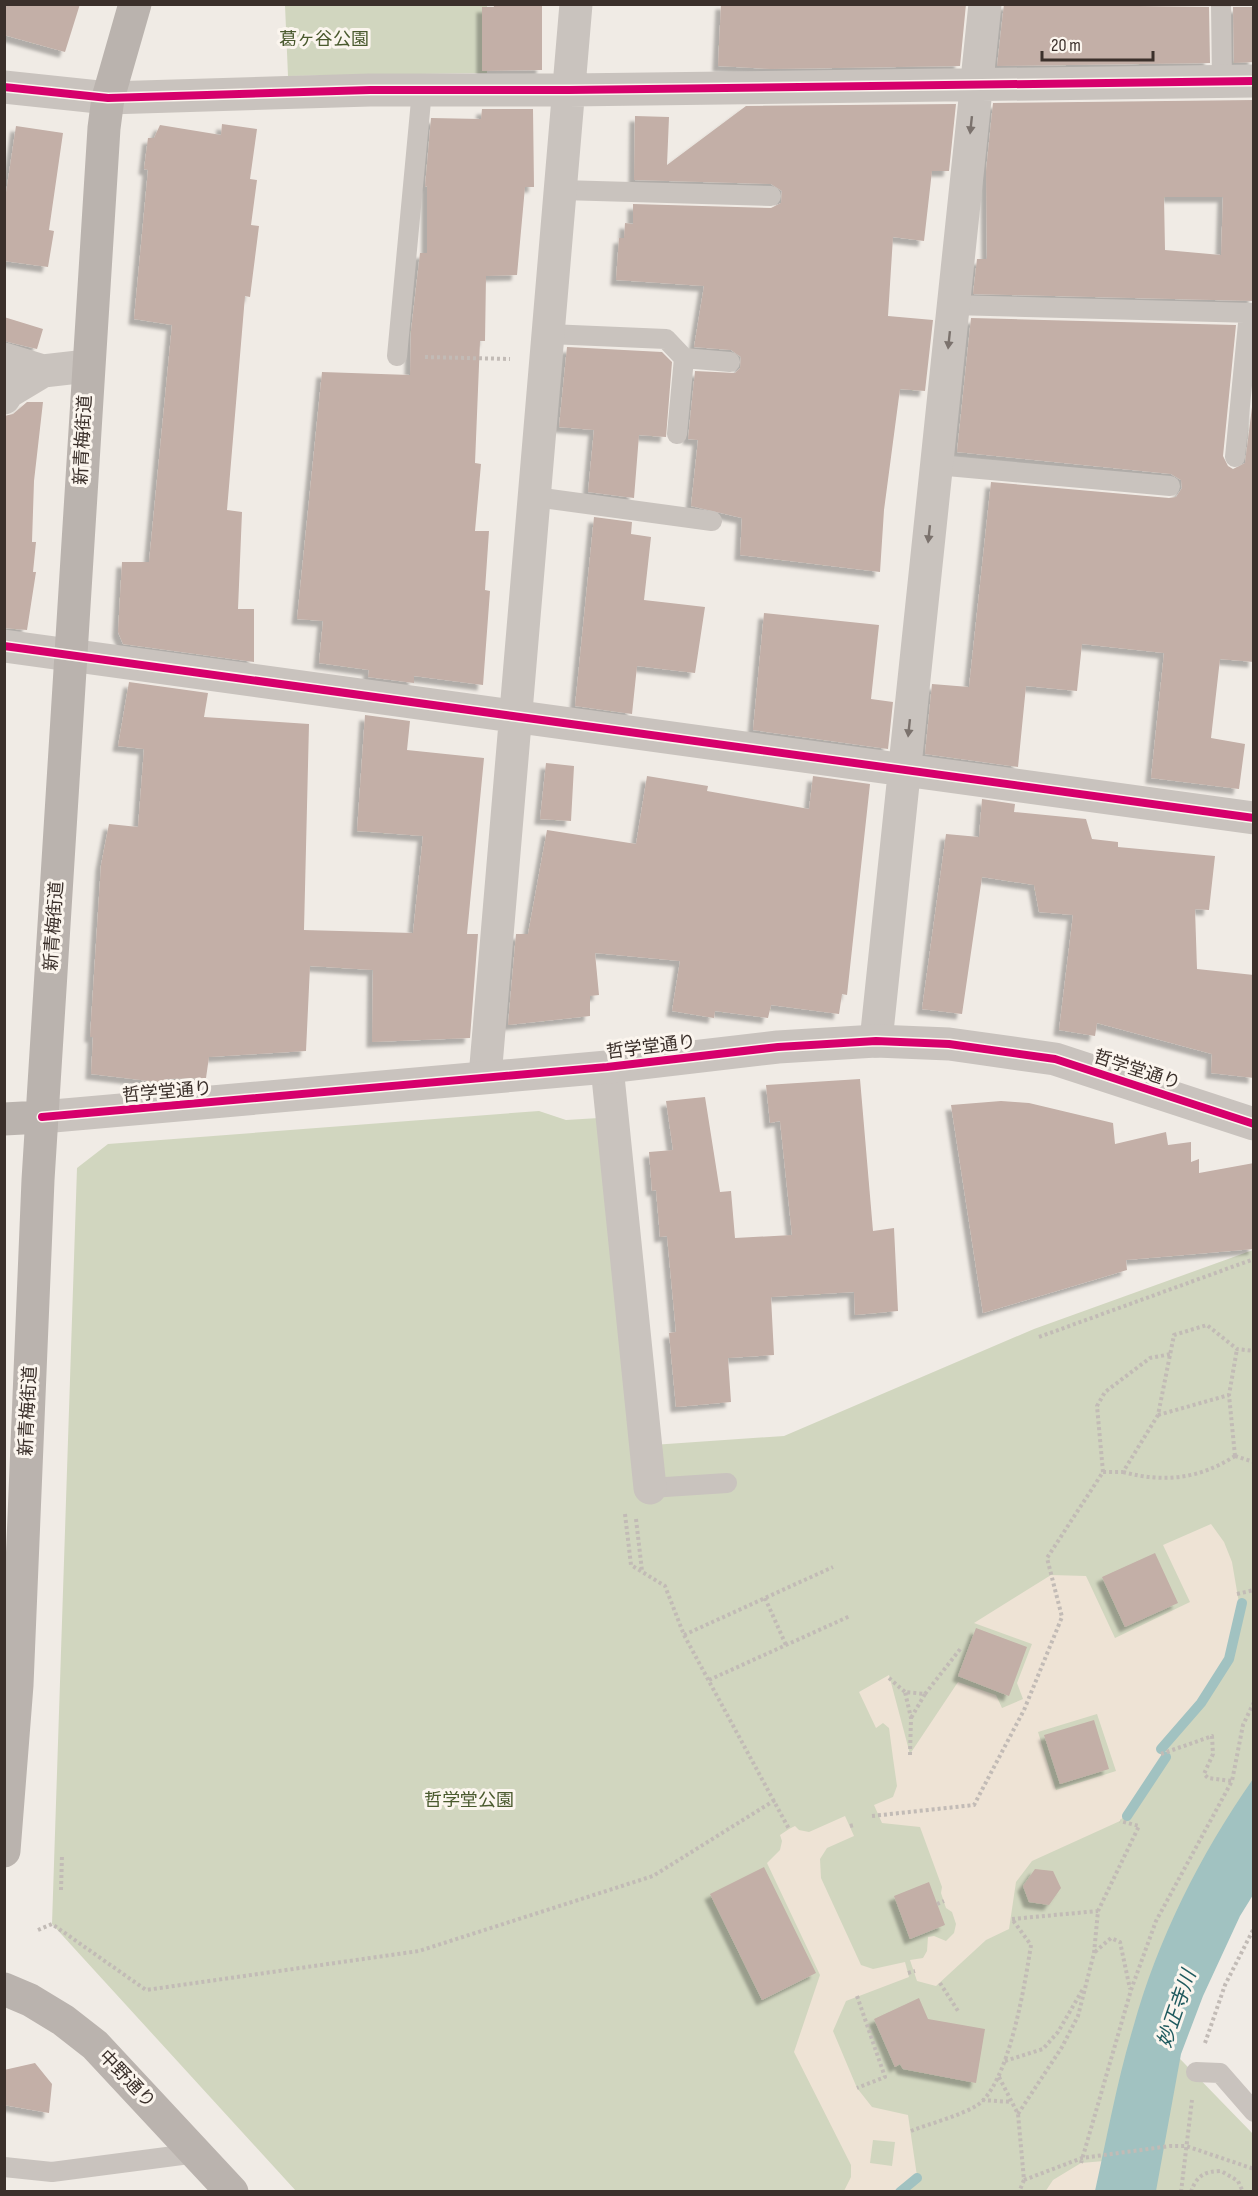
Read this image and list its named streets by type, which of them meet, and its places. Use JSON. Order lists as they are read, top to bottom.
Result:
{
  "streets": {
    "main road": ["新青梅街道", "中野通り"],
    "street": ["哲学堂通り"]
  },
  "crossings": [
    ["新青梅街道", "哲学堂通り"]
  ],
  "water": ["妙正寺川"],
  "parks": ["葛ヶ谷公園", "哲学堂公園"],
  "scale_bar": "20 m"
}
